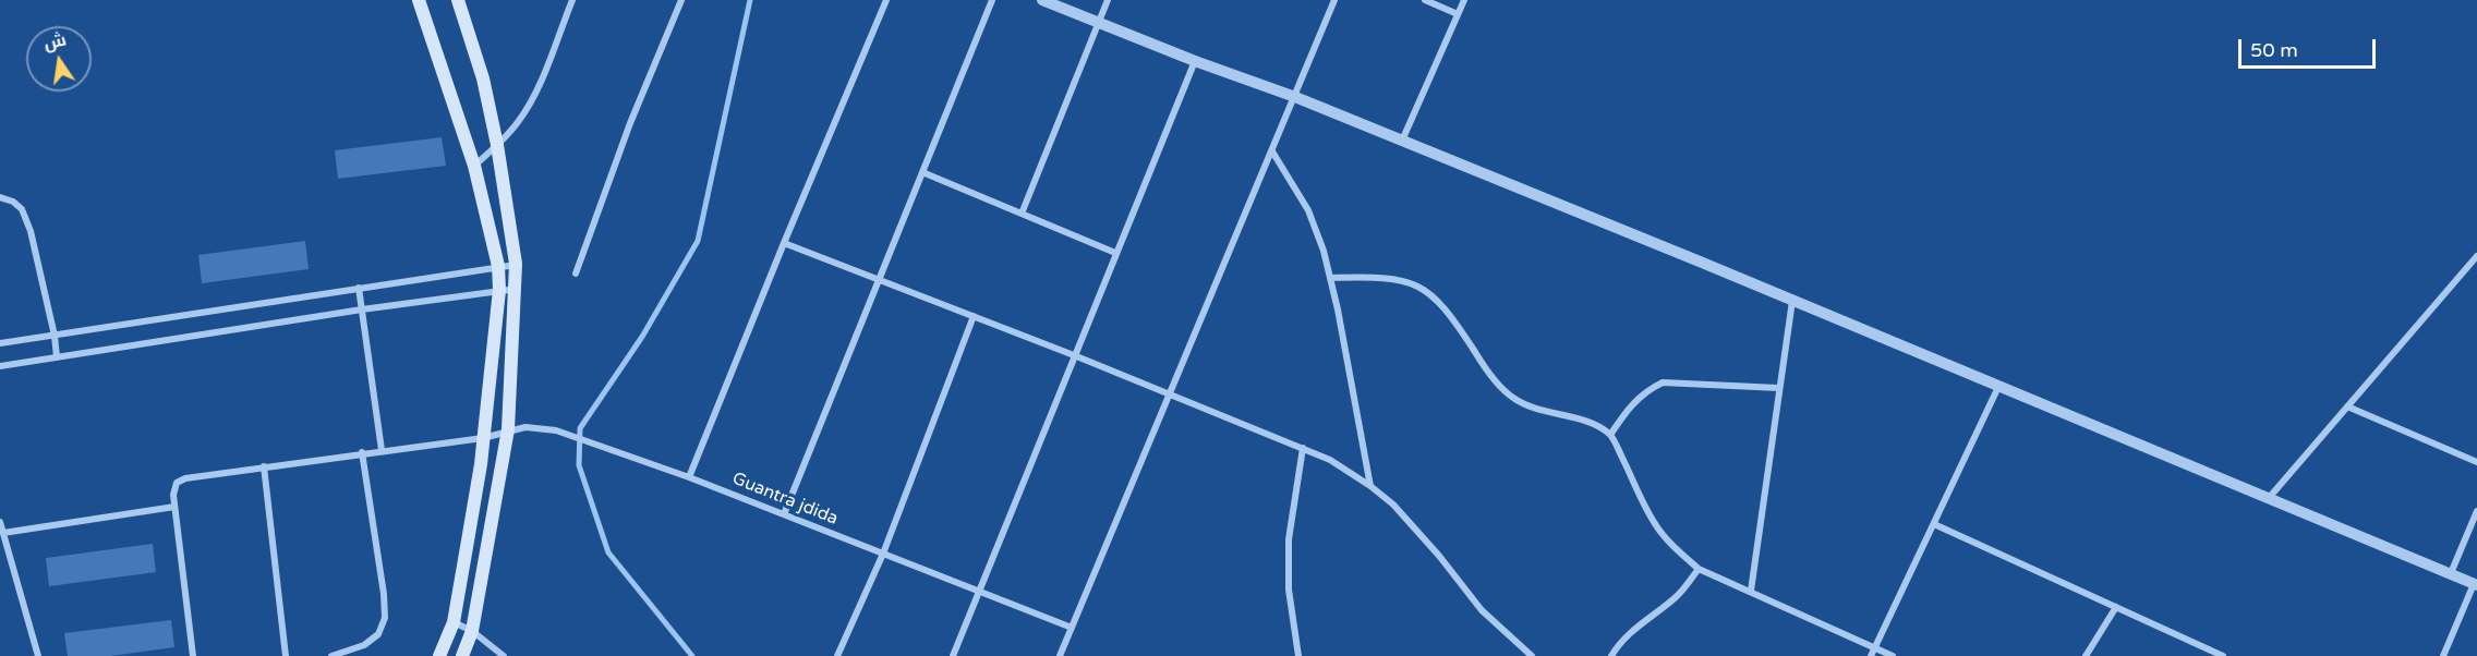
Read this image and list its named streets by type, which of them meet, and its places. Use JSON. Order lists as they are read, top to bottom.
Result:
{
  "streets": {
    "street": ["Guantra jdida"]
  },
  "scale_bar": "50 m",
  "north": "top"
}
